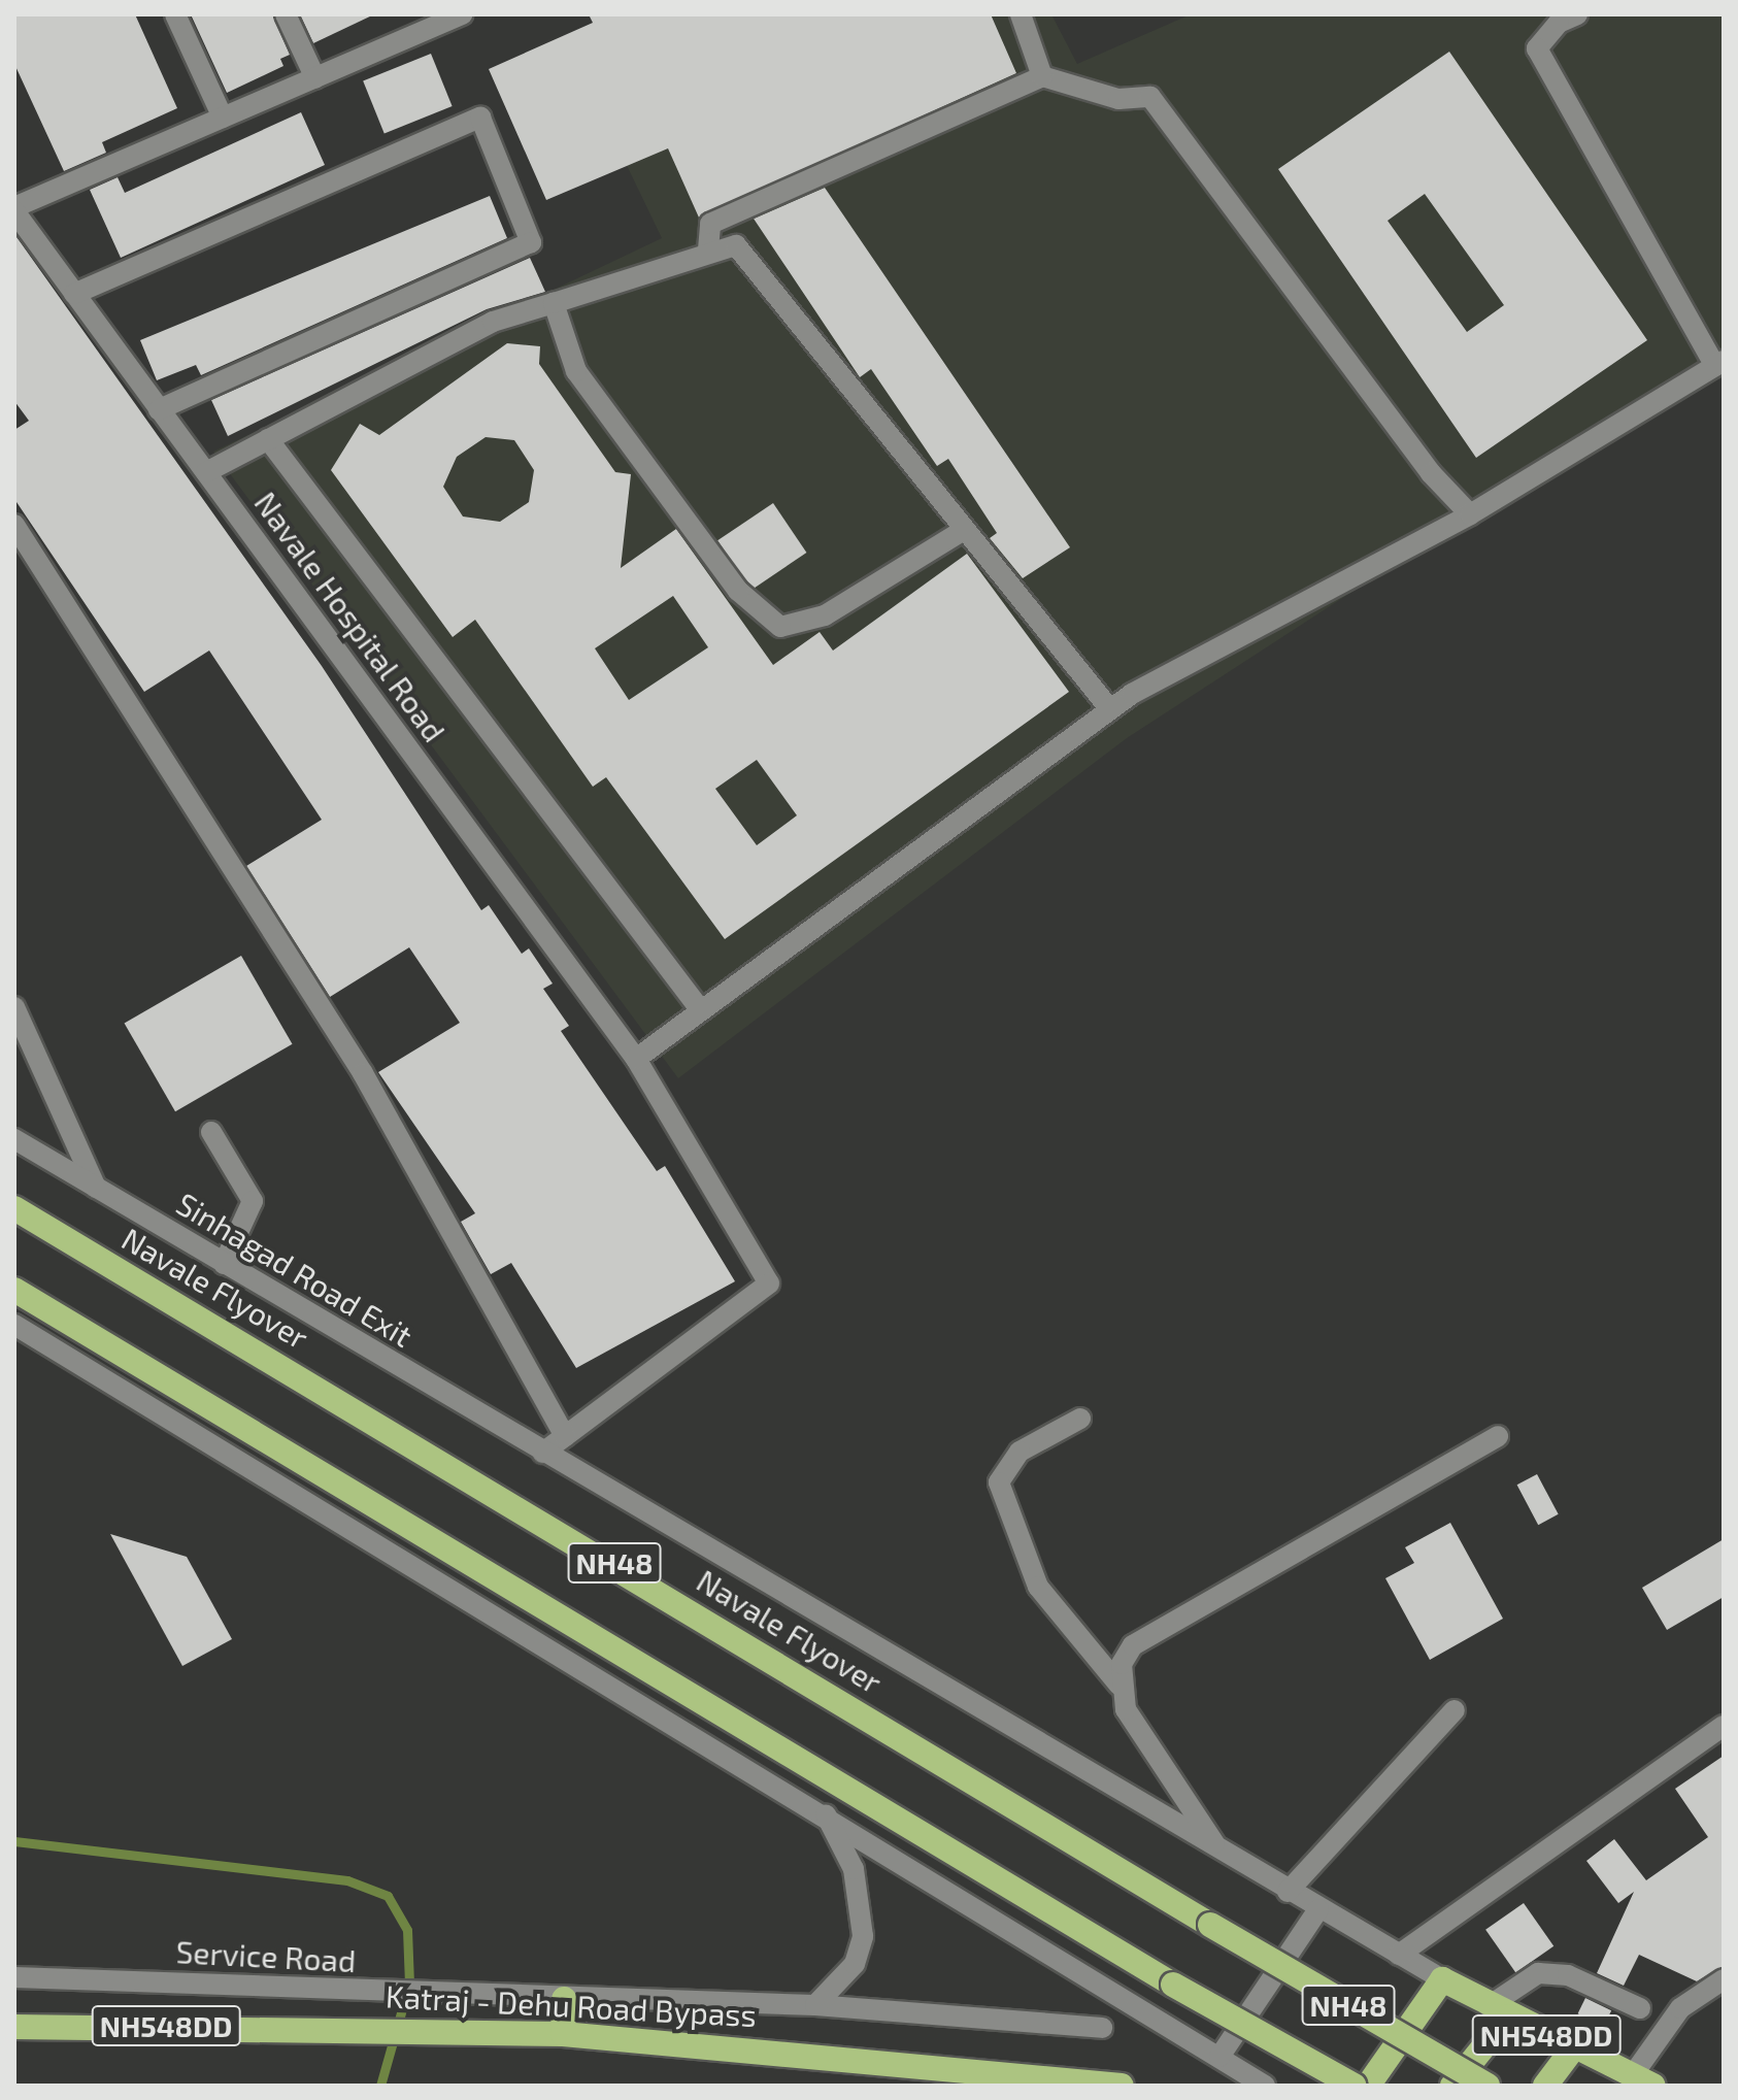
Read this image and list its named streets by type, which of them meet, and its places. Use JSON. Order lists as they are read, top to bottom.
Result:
{
  "streets": {
    "highway": [
      "Navale Flyover",
      "NH48",
      "Katraj - Dehu Road Bypass",
      "NH548DD"
    ],
    "street": ["Navale Hospital Road", "Sinhagad Road Exit", "Service Road"]
  },
  "crossings": [
    ["Sinhagad Road Exit", "NH548DD"]
  ]
}
